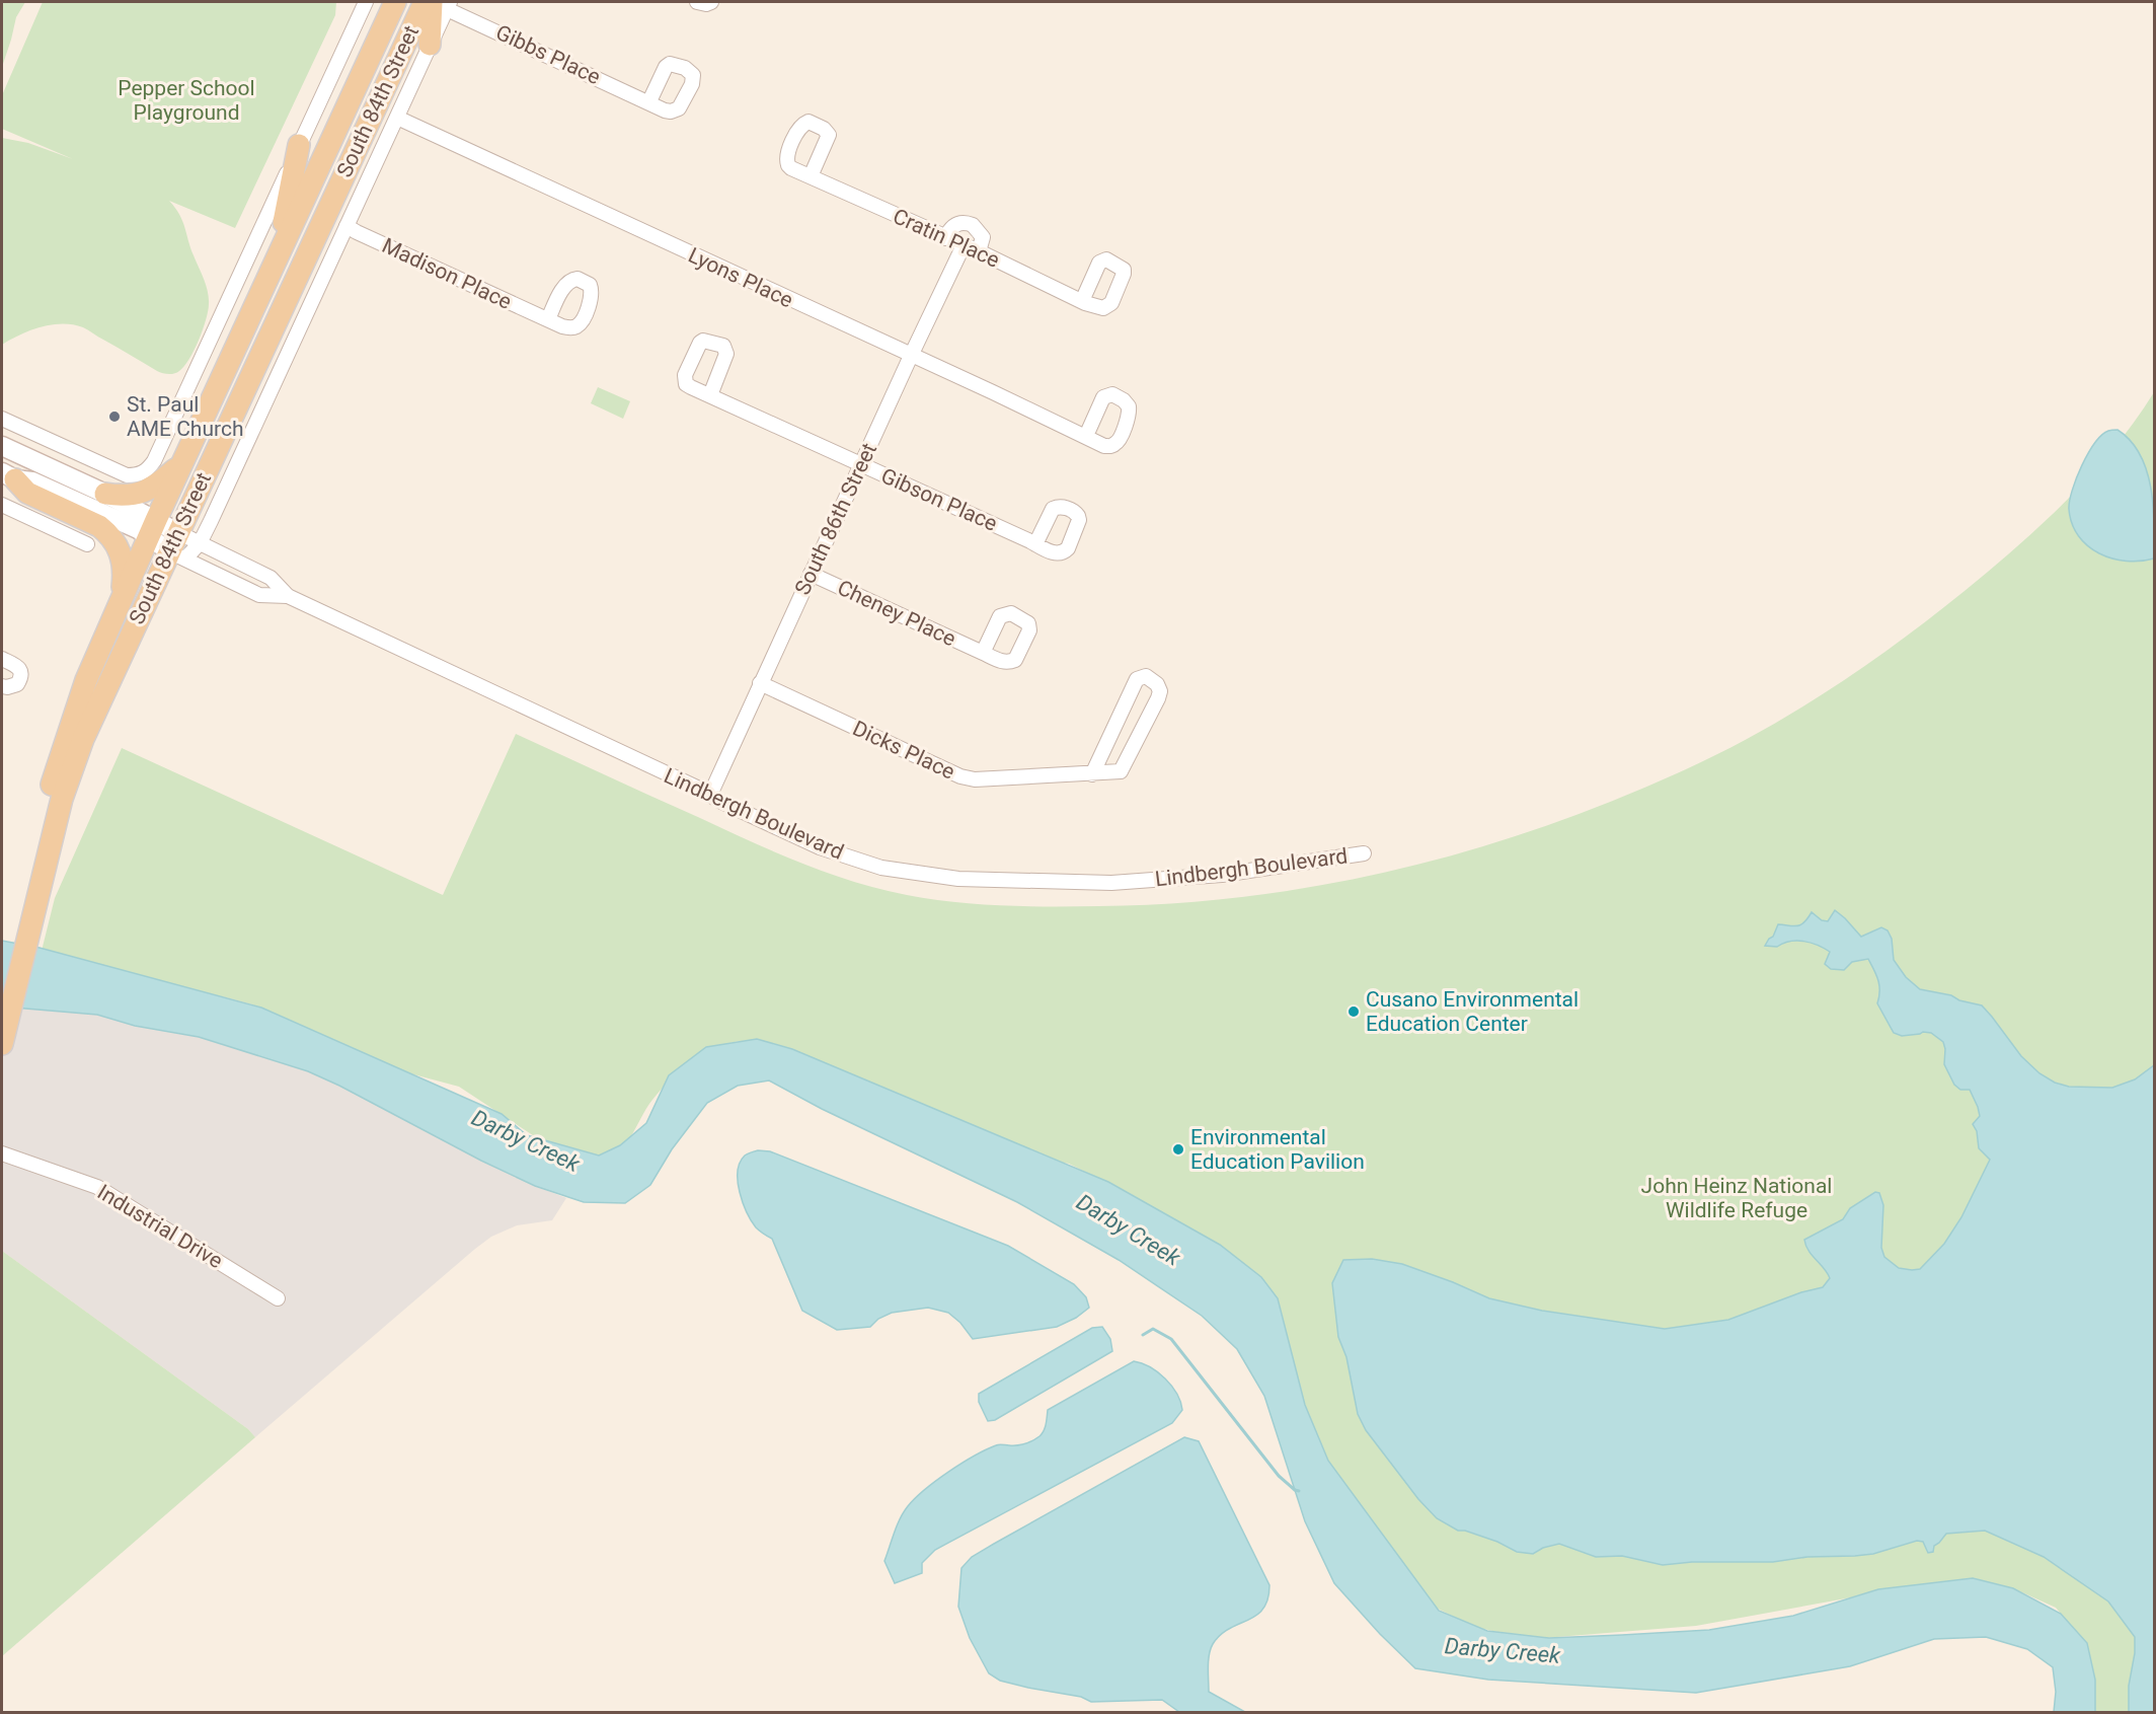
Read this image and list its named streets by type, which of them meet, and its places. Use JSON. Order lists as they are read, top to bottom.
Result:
{
  "streets": {
    "main road": ["South 84th Street", "Lindbergh Boulevard"],
    "street": [
      "Gibbs Place",
      "Cratin Place",
      "Madison Place",
      "Lyons Place",
      "Gibson Place",
      "South 86th Street",
      "Cheney Place",
      "Dicks Place",
      "Industrial Drive"
    ]
  },
  "crossings": [
    ["South 84th Street", "Madison Place"],
    ["South 84th Street", "Lyons Place"],
    ["South 84th Street", "Lindbergh Boulevard"],
    ["Cratin Place", "South 86th Street"],
    ["Lyons Place", "South 86th Street"],
    ["Gibson Place", "South 86th Street"],
    ["South 86th Street", "Cheney Place"],
    ["South 86th Street", "Dicks Place"],
    ["South 86th Street", "Lindbergh Boulevard"]
  ],
  "water": ["Darby Creek"],
  "parks": ["Pepper School Playground", "John Heinz National Wildlife Refuge"],
  "places": ["St. Paul AME Church", "Cusano Environmental Education Center", "Environmental Education Pavilion"]
}
